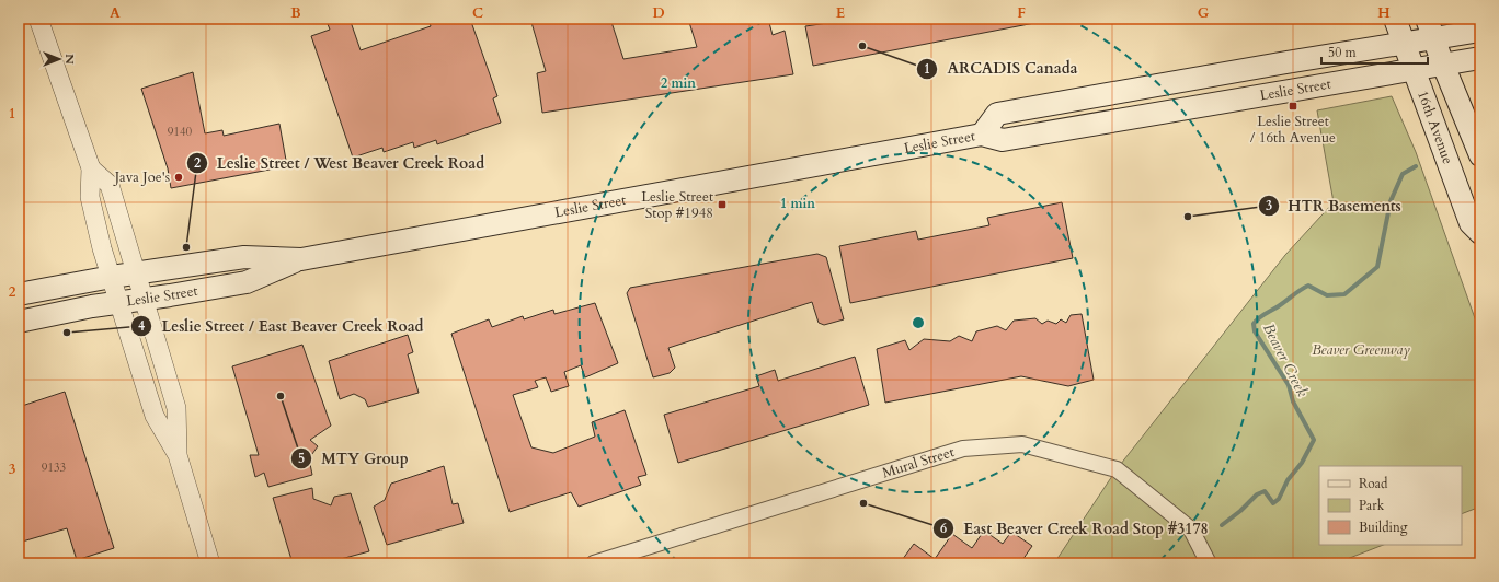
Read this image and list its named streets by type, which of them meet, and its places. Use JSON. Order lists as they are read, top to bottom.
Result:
{
  "streets": {
    "main road": ["Leslie Street", "16th Avenue"],
    "street": ["Mural Street"]
  },
  "crossings": [
    ["Leslie Street", "16th Avenue"]
  ],
  "water": ["Beaver Creek"],
  "parks": ["Beaver Greenway"],
  "places": {
    "other": [
      "ARCADIS Canada",
      "Java Joe's",
      "HTR Basements",
      "Leslie Street / West Beaver Creek Road",
      "Leslie Street / East Beaver Creek Road",
      "MTY Group",
      "East Beaver Creek Road Stop #3178"
    ],
    "transit": ["Leslie Street / 16th Avenue", "Leslie Street Stop #1948"]
  },
  "house_numbers": ["9140", "9133"],
  "legend": ["Road", "Park", "Building"],
  "scale_bar": "50 m",
  "north": "right",
  "grid": {
    "columns": [
      "A",
      "B",
      "C",
      "D",
      "E",
      "F",
      "G",
      "H"
    ],
    "rows": ["1", "2", "3"]
  },
  "rings": ["2 min", "1 min"]
}
